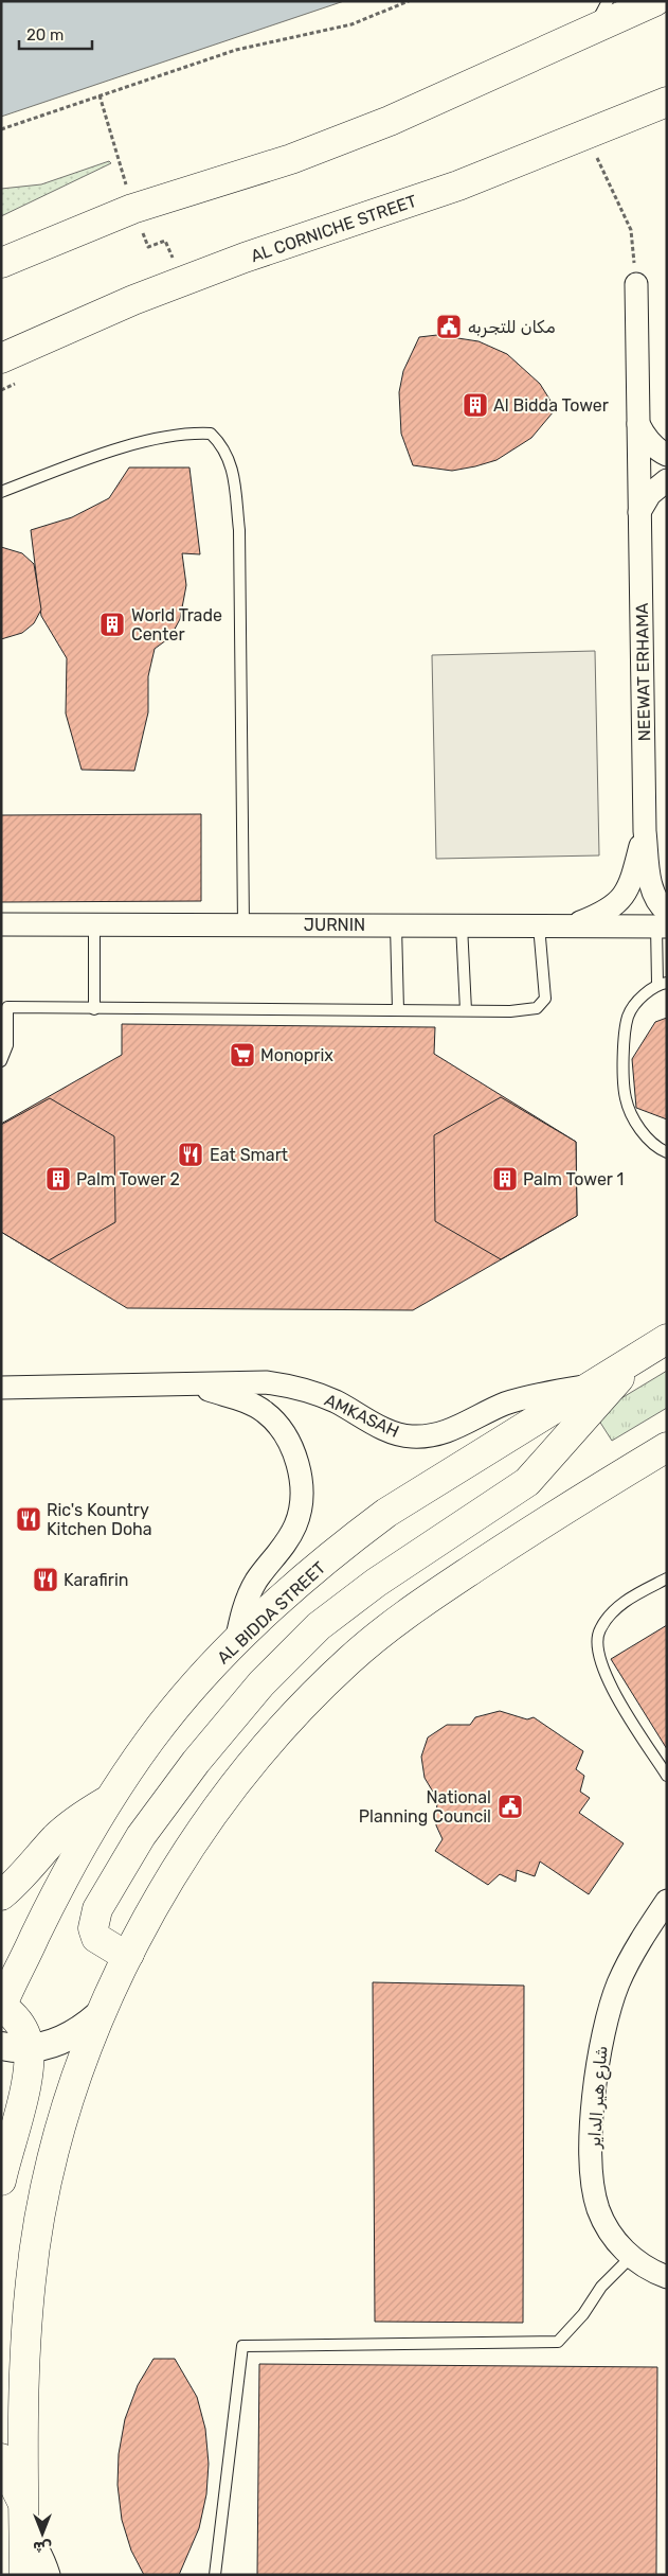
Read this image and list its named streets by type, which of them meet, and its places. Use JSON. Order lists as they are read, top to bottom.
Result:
{
  "streets": {
    "main road": ["AL CORNICHE STREET", "AL BIDDA STREET"],
    "street": [
      "NEEWAT ERHAMA",
      "JURNIN",
      "AMKASAH",
      "شارع هير الداير"
    ]
  },
  "crossings": [
    ["NEEWAT ERHAMA", "JURNIN"],
    ["AMKASAH", "AL BIDDA STREET"]
  ],
  "places": {
    "public building": ["مكان للتجربه", "National Planning Council"],
    "building": [
      "Al Bidda Tower",
      "World Trade Center",
      "Palm Tower 2",
      "Palm Tower 1"
    ],
    "supermarket": ["Monoprix"],
    "restaurant": ["Eat Smart", "Ric's Kountry Kitchen Doha", "Karafirin"]
  },
  "scale_bar": "20 m",
  "north": "bottom"
}
